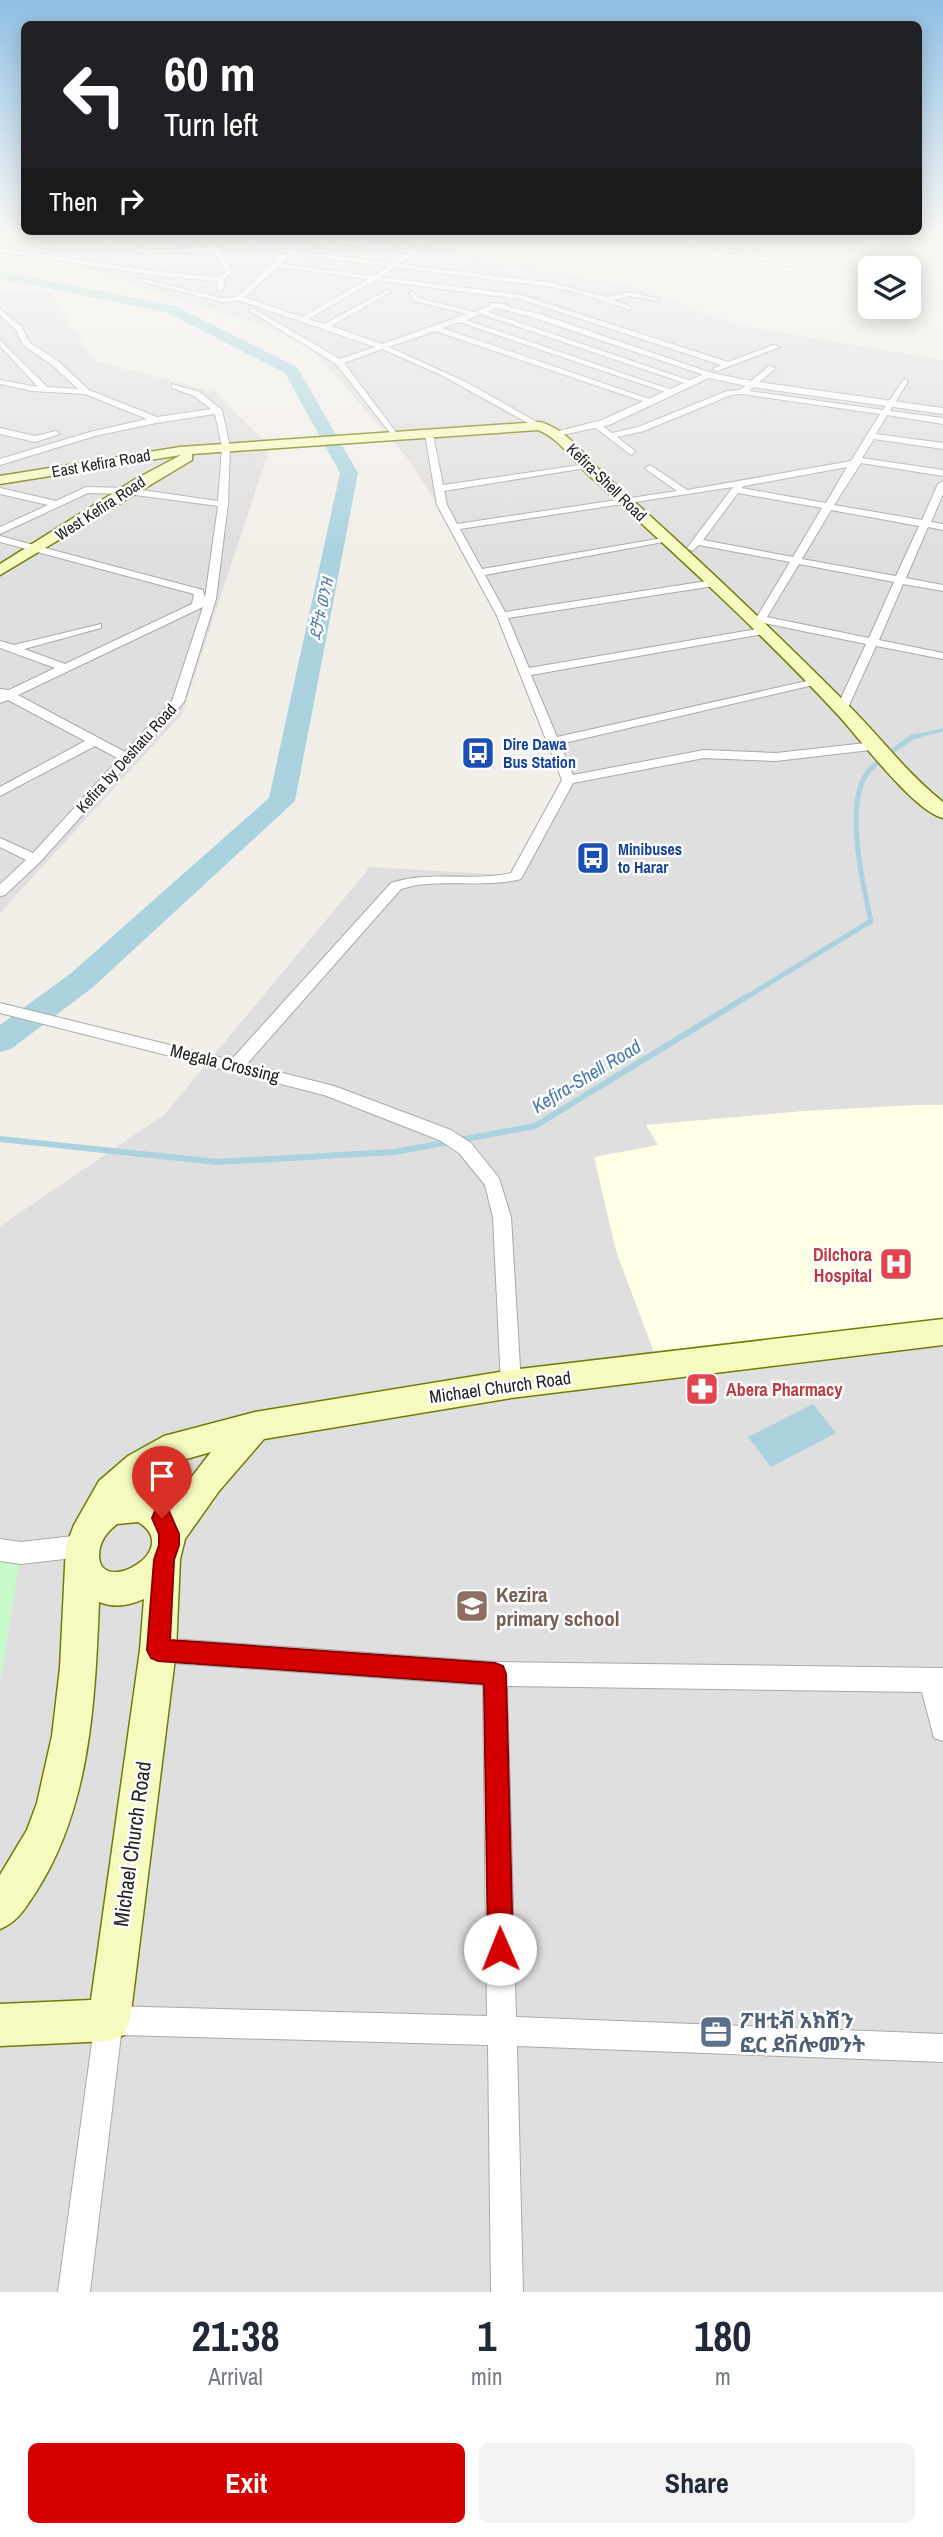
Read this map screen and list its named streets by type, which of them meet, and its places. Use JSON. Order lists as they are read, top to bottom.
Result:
{
  "streets": {
    "main road": [
      "East Kefira Road",
      "Kefira-Shell Road",
      "West Kefira Road",
      "Michael Church Road"
    ],
    "street": ["Kefira by Deshatu Road", "Megala Crossing"]
  },
  "crossings": [
    ["East Kefira Road", "Kefira-Shell Road"],
    ["East Kefira Road", "West Kefira Road"],
    ["Kefira-Shell Road", "West Kefira Road"],
    ["Kefira-Shell Road", "Kefira by Deshatu Road"],
    ["Megala Crossing", "Michael Church Road"]
  ],
  "water": ["ደቻቱ ወንዝ", "Kefira-Shell Road"],
  "places": {
    "bus stop": ["Dire Dawa Bus Station", "Minibuses to Harar"],
    "hospital": ["Dilchora Hospital"],
    "pharmacy": ["Abera Pharmacy"],
    "school or university": ["Kezira primary school"],
    "office": ["ፖዘቲቭ አክሽን ፎር ደቨሎመንት"]
  },
  "page": {
    "turn": ["60 m", "Turn left"],
    "then": "Then",
    "eta": [
      "21:38",
      "Arrival",
      "1",
      "min",
      "180",
      "m"
    ],
    "buttons": ["Exit", "Share"]
  }
}
